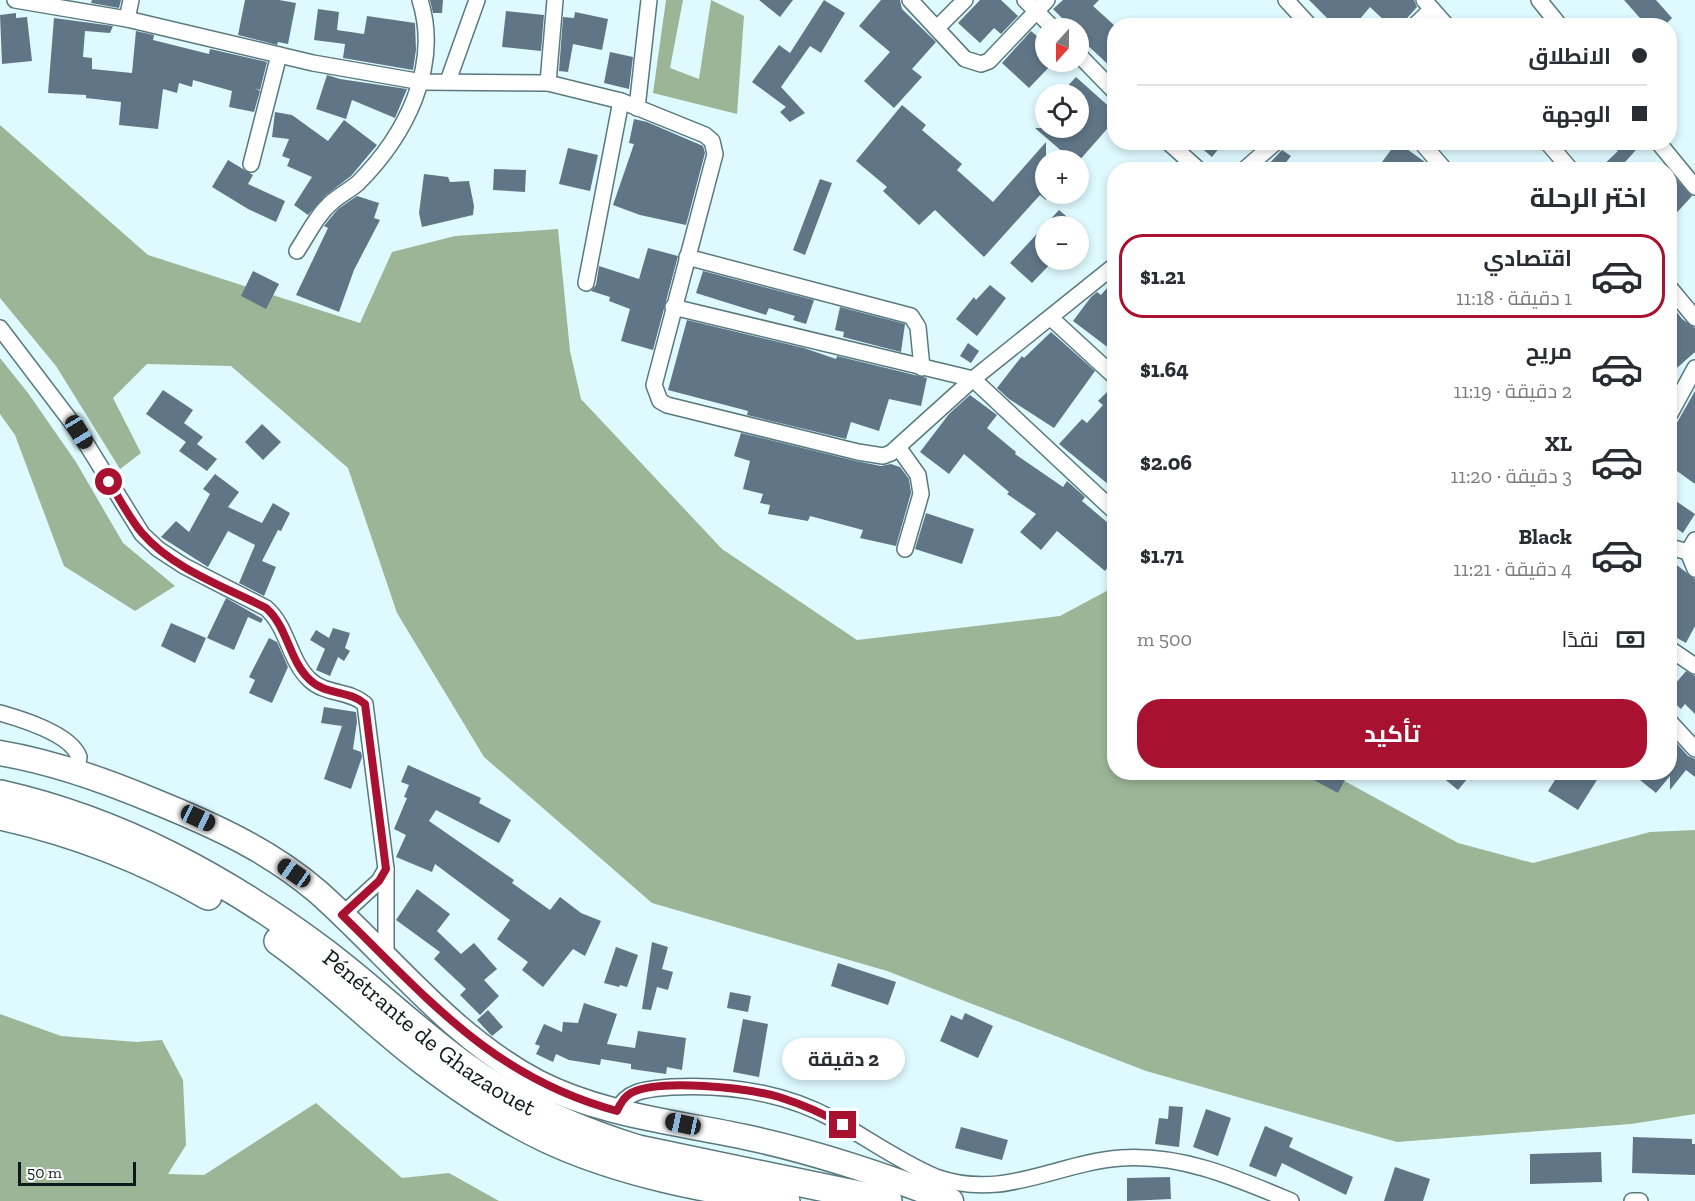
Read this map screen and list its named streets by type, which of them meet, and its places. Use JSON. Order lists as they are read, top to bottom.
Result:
{
  "streets": {
    "highway": ["Pénétrante de Ghazaouet"]
  },
  "scale_bar": "50 m",
  "north": "bottom",
  "page": {
    "map_buttons": ["+", "−"],
    "banner": ["الانطلاق", "الوجهة"],
    "heading": "اختر الرحلة",
    "list": [
      {
        "name": "اقتصادي",
        "note": "1 دقيقة · 11:18",
        "value": "$1.21"
      },
      {
        "name": "مريح",
        "note": "2 دقيقة · 11:19",
        "value": "$1.64"
      },
      {
        "name": "XL",
        "note": "3 دقيقة · 11:20",
        "value": "$2.06"
      },
      {
        "name": "Black",
        "note": "4 دقيقة · 11:21",
        "value": "$1.71"
      }
    ],
    "pay": ["نقدًا", "500 m"],
    "buttons": "تأكيد",
    "bubble": "2 دقيقة",
    "scale": "50 m"
  }
}
